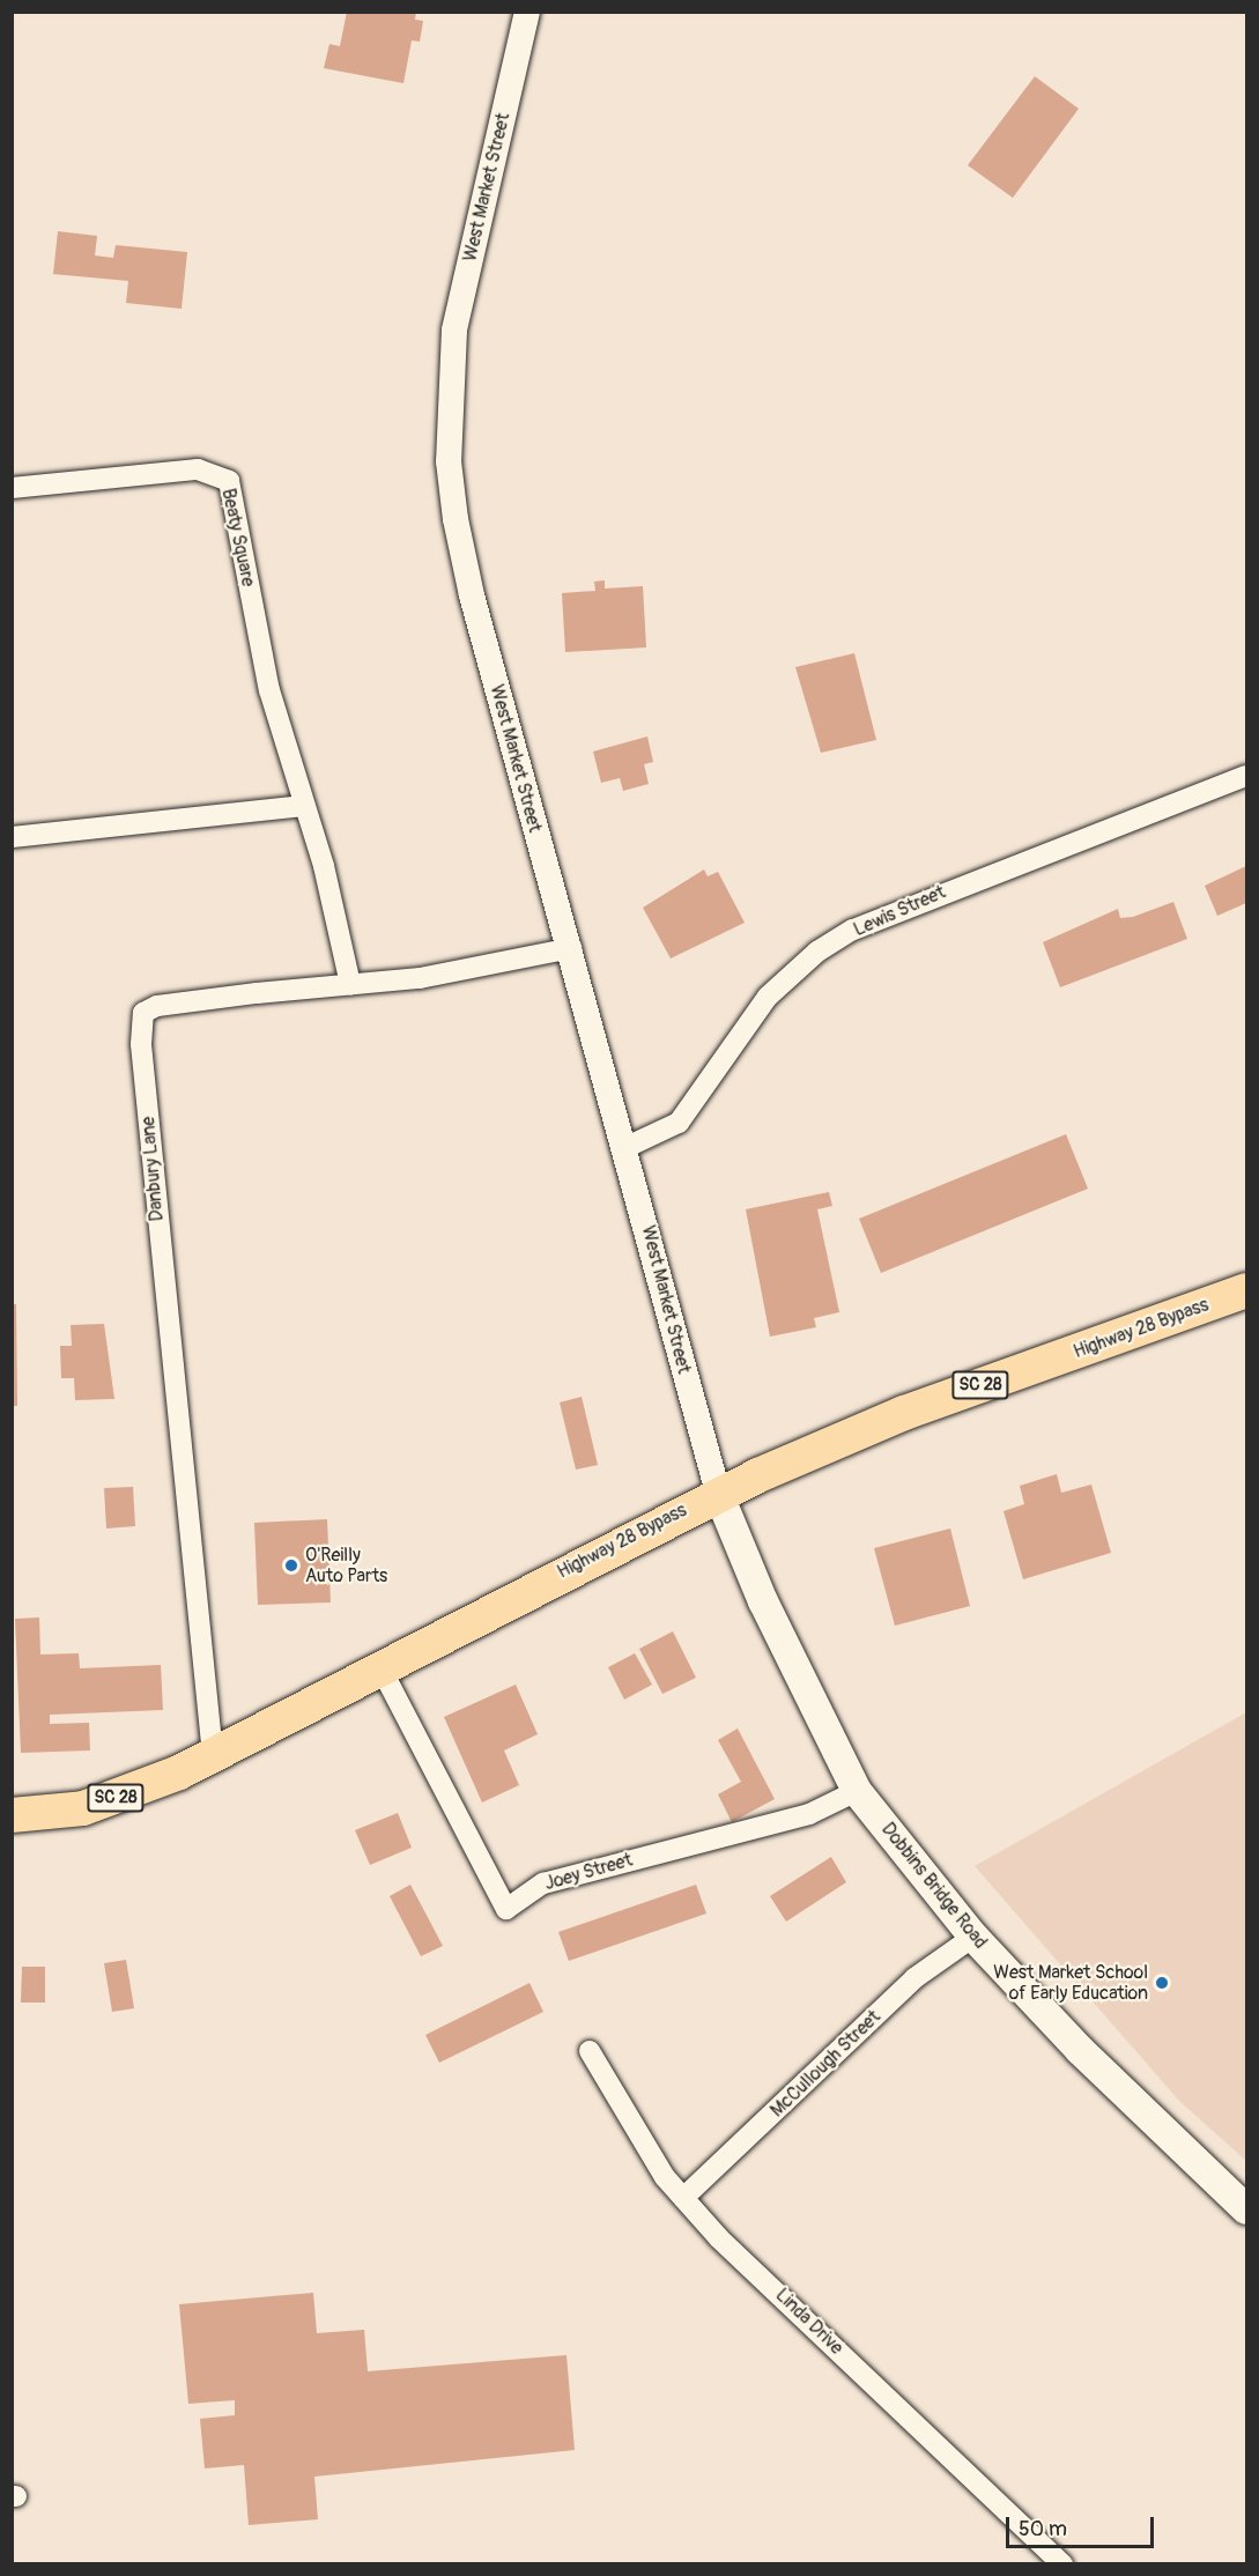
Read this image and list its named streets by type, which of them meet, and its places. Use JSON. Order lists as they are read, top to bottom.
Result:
{
  "streets": {
    "highway": ["Highway 28 Bypass", "SC 28"],
    "main road": ["Dobbins Bridge Road"],
    "street": [
      "West Market Street",
      "Beaty Square",
      "Lewis Street",
      "Danbury Lane",
      "Joey Street",
      "McCullough Street",
      "Linda Drive"
    ]
  },
  "crossings": [
    ["West Market Street", "Lewis Street"],
    ["West Market Street", "Danbury Lane"],
    ["West Market Street", "Highway 28 Bypass"],
    ["West Market Street", "Dobbins Bridge Road"],
    ["Beaty Square", "Danbury Lane"],
    ["Danbury Lane", "Highway 28 Bypass"],
    ["Highway 28 Bypass", "Joey Street"],
    ["Highway 28 Bypass", "Dobbins Bridge Road"],
    ["Joey Street", "Dobbins Bridge Road"],
    ["Dobbins Bridge Road", "McCullough Street"],
    ["McCullough Street", "Linda Drive"]
  ],
  "places": ["O'Reilly Auto Parts", "West Market School of Early Education"],
  "scale_bar": "50 m"
}
